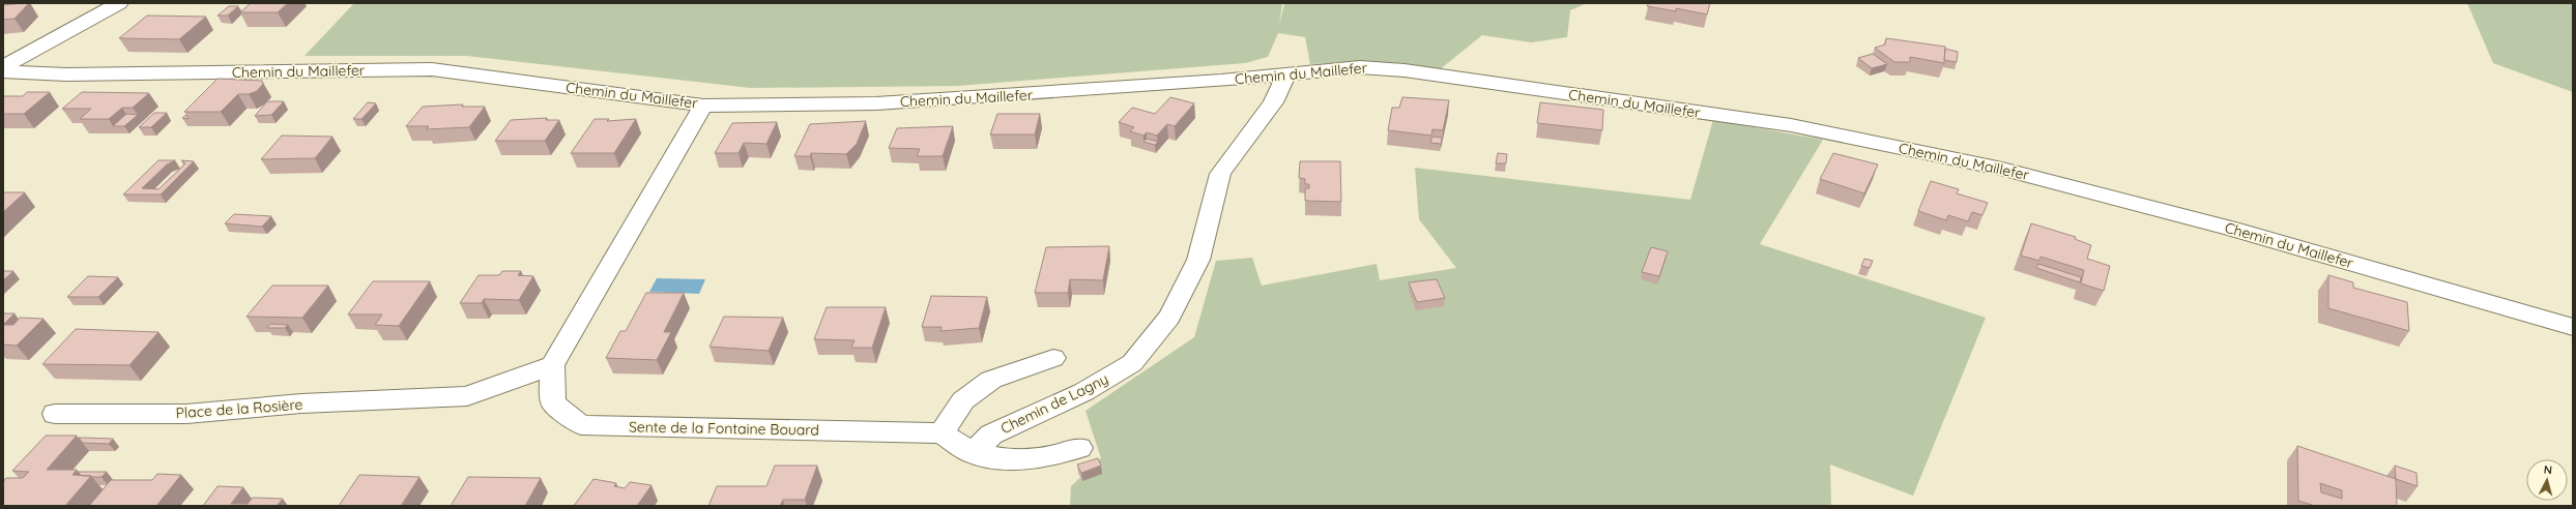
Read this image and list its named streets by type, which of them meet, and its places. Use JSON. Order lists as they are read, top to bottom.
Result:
{
  "streets": {
    "street": [
      "Chemin du Maillefer",
      "Chemin de Lagny",
      "Place de la Rosière",
      "Sente de la Fontaine Bouard"
    ]
  },
  "crossings": [
    ["Chemin du Maillefer", "Chemin de Lagny"],
    ["Place de la Rosière", "Sente de la Fontaine Bouard"]
  ],
  "north": "top"
}
